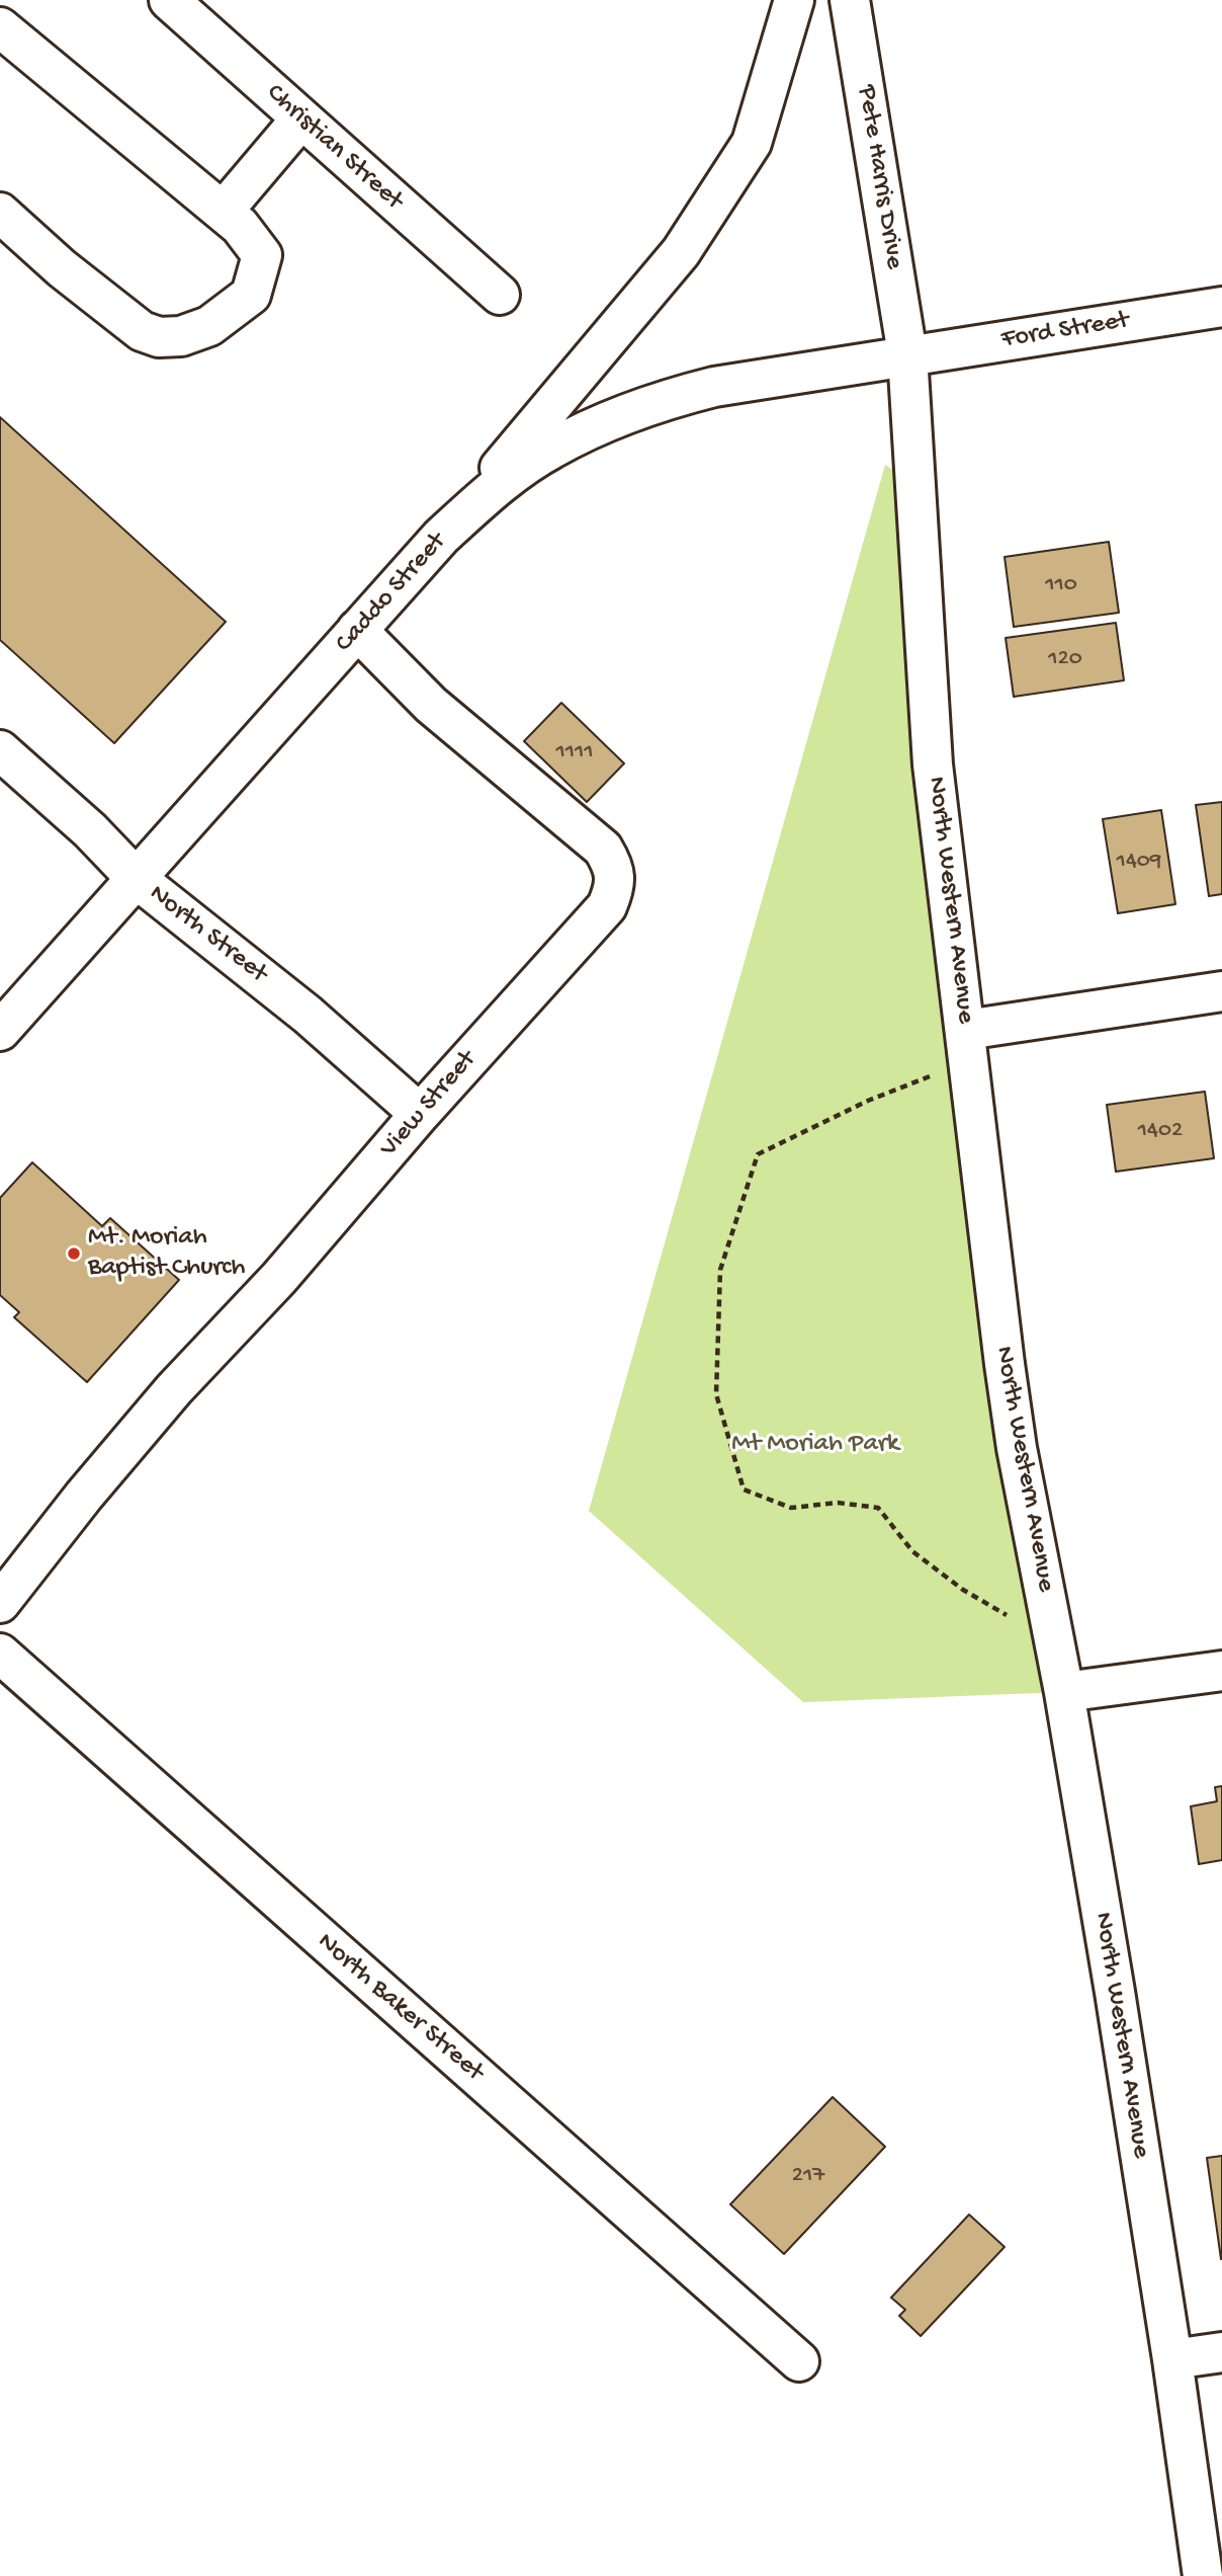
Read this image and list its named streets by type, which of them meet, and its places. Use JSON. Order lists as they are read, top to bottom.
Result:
{
  "streets": {
    "street": [
      "Christian Street",
      "Pete Harris Drive",
      "Ford Street",
      "Caddo Street",
      "North Western Avenue",
      "North Street",
      "View Street",
      "North Baker Street"
    ]
  },
  "crossings": [
    ["Pete Harris Drive", "Ford Street"],
    ["Pete Harris Drive", "Caddo Street"],
    ["Pete Harris Drive", "North Western Avenue"],
    ["Ford Street", "Caddo Street"],
    ["Ford Street", "North Western Avenue"],
    ["Caddo Street", "North Western Avenue"],
    ["Caddo Street", "North Street"],
    ["Caddo Street", "View Street"],
    ["North Street", "View Street"]
  ],
  "parks": ["Mt Moriah Park"],
  "places": ["Mt. Moriah Baptist Church"],
  "house_numbers": [
    "110",
    "120",
    "1111",
    "1409",
    "1402",
    "217"
  ]
}
